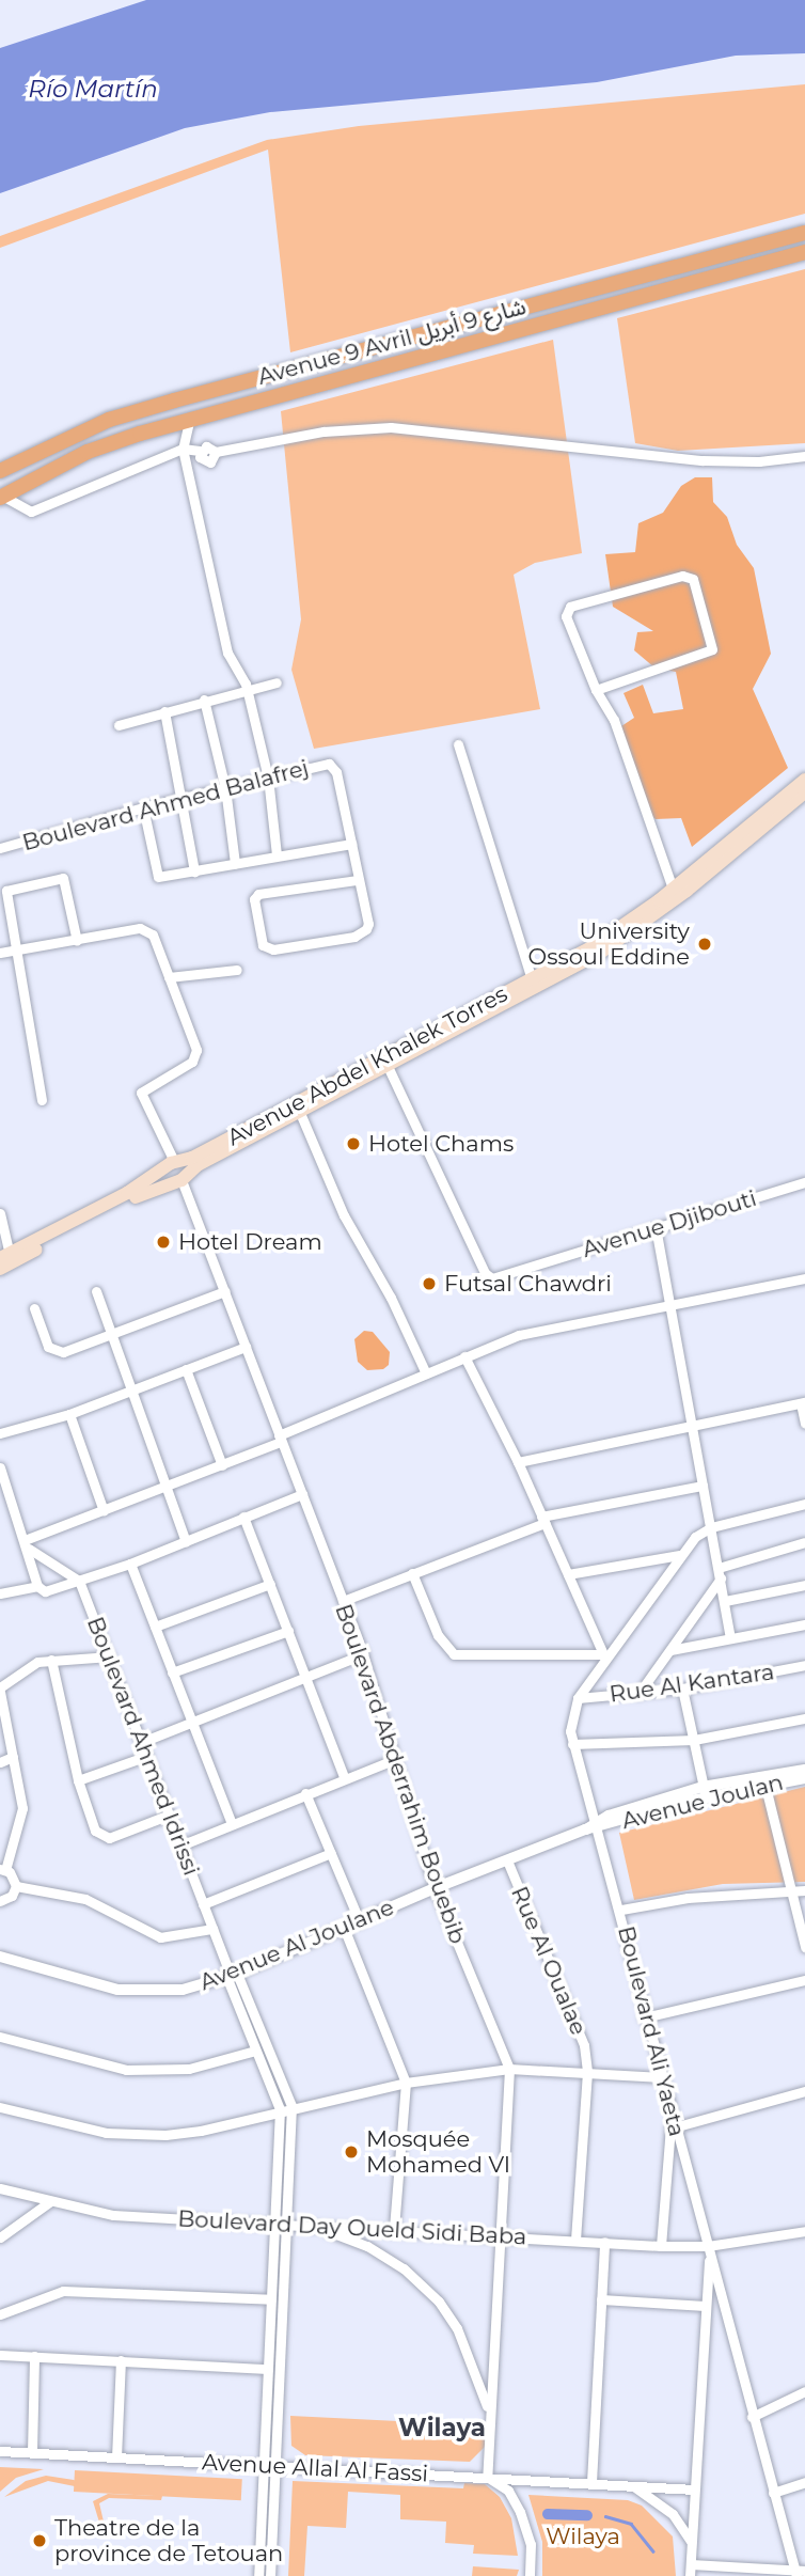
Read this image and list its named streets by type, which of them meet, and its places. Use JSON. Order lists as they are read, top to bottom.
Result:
{
  "streets": {
    "highway": ["Avenue 9 Avril شارع 9 أبريل"],
    "main road": ["Avenue Abdel Khalek Torres"],
    "street": [
      "Boulevard Ahmed Balafrej",
      "Avenue Djibouti",
      "Rue Al Kantara",
      "Boulevard Ahmed Idrissi",
      "Boulevard Abderrahim Bouebib",
      "Avenue Joulan",
      "Avenue Al Joulane",
      "Rue Al Oualae",
      "Boulevard Ali Yaeta",
      "Boulevard Day Oueld Sidi Baba",
      "Avenue Allal Al Fassi"
    ]
  },
  "crossings": [
    ["Avenue Abdel Khalek Torres", "Avenue Djibouti"],
    ["Avenue Abdel Khalek Torres", "Boulevard Abderrahim Bouebib"],
    ["Rue Al Kantara", "Boulevard Ali Yaeta"],
    ["Boulevard Ahmed Idrissi", "Avenue Al Joulane"],
    ["Boulevard Abderrahim Bouebib", "Avenue Al Joulane"],
    ["Boulevard Abderrahim Bouebib", "Boulevard Day Oueld Sidi Baba"],
    ["Boulevard Abderrahim Bouebib", "Avenue Allal Al Fassi"],
    ["Avenue Joulan", "Avenue Al Joulane"],
    ["Avenue Joulan", "Boulevard Ali Yaeta"],
    ["Avenue Al Joulane", "Rue Al Oualae"],
    ["Avenue Al Joulane", "Boulevard Ali Yaeta"],
    ["Rue Al Oualae", "Boulevard Day Oueld Sidi Baba"],
    ["Boulevard Ali Yaeta", "Boulevard Day Oueld Sidi Baba"]
  ],
  "districts": ["Wilaya"],
  "water": ["Río Martín"],
  "parks": ["Wilaya"],
  "places": [
    "University Ossoul Eddine",
    "Hotel Chams",
    "Hotel Dream",
    "Futsal Chawdri",
    "Mosquée Mohamed VI",
    "Theatre de la province de Tetouan"
  ]
}
